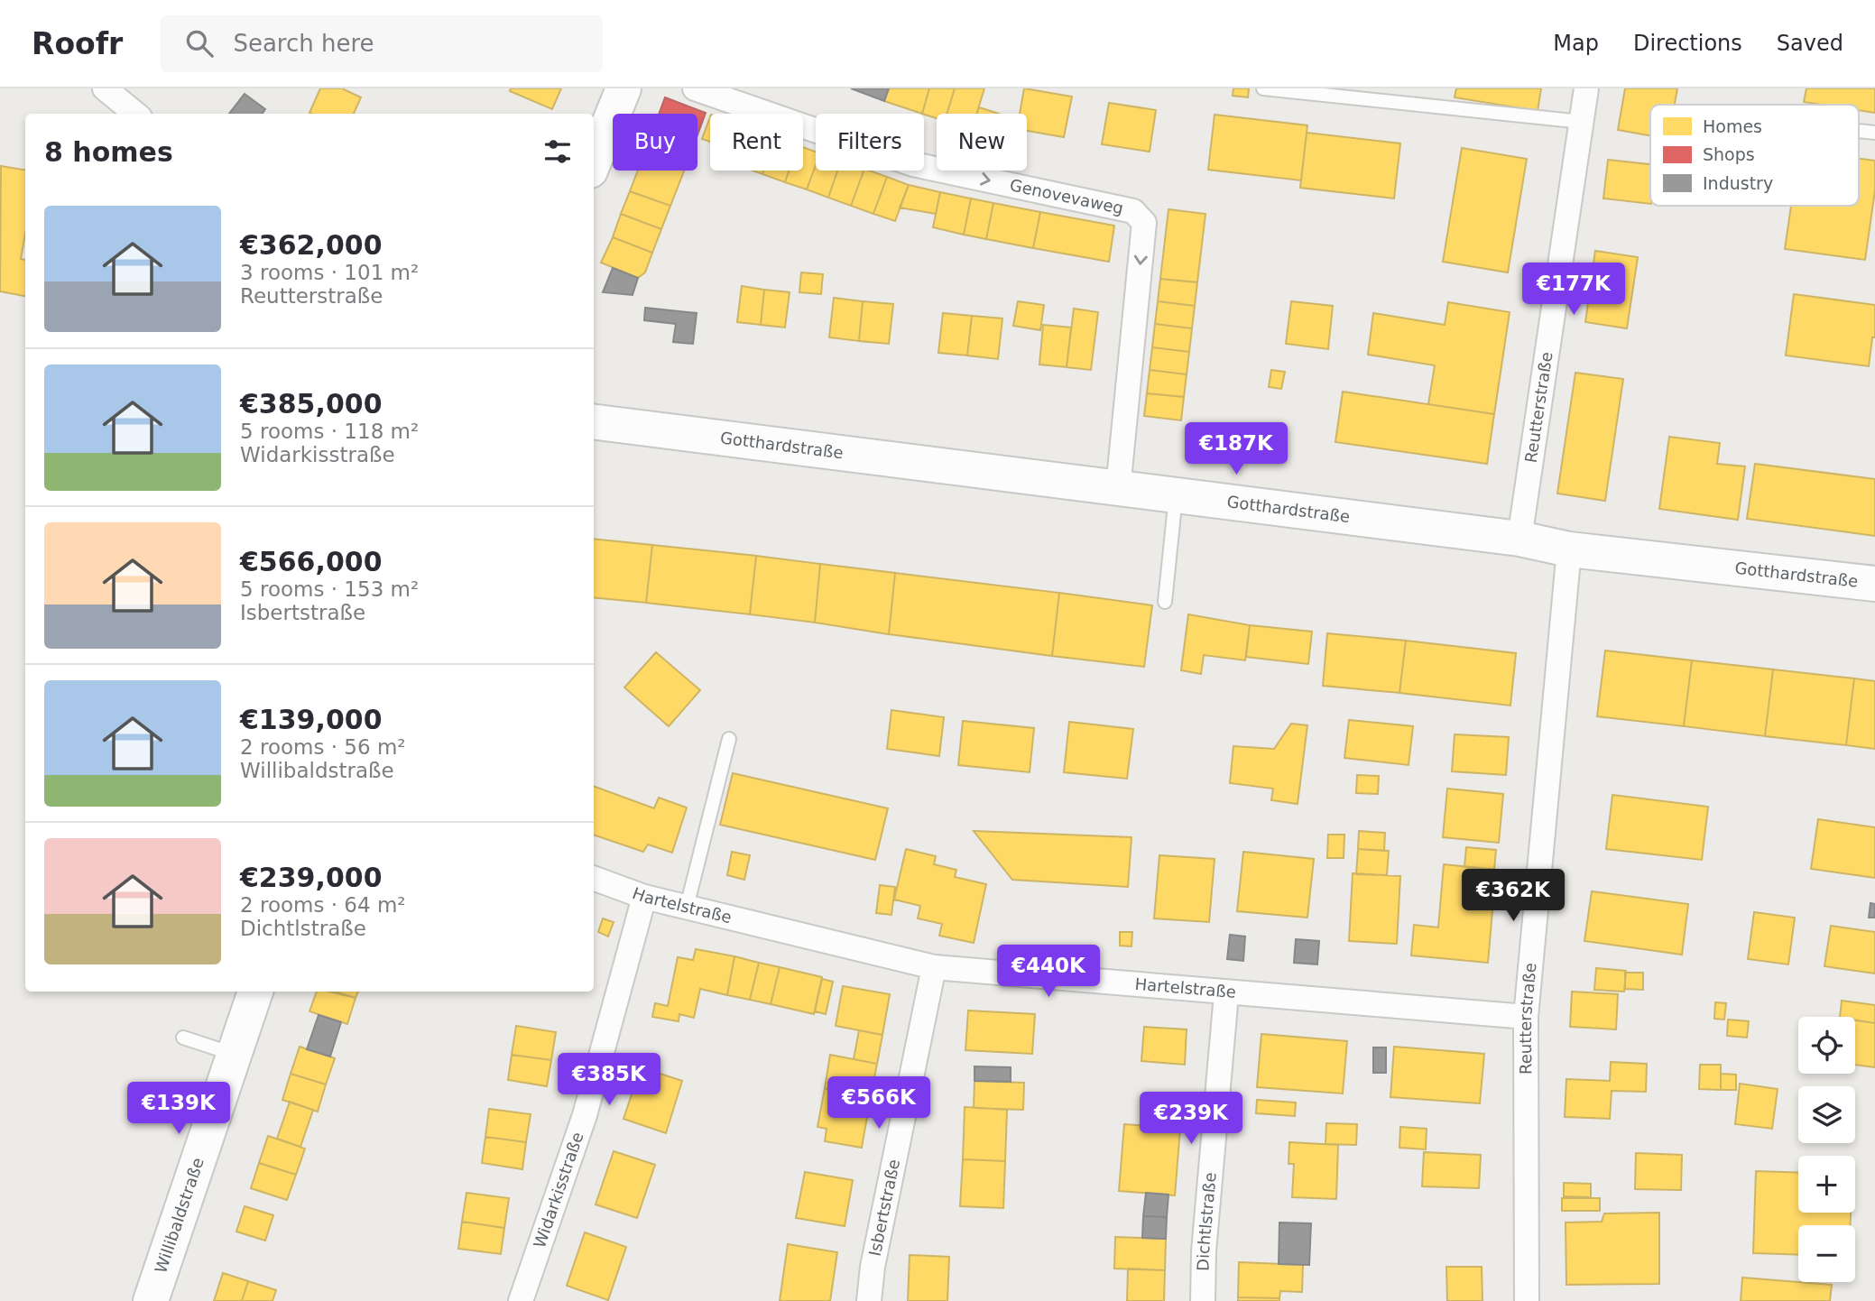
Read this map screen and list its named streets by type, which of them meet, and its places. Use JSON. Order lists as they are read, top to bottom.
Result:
{
  "streets": {
    "street": [
      "Genovevaweg",
      "Reutterstraße",
      "Gotthardstraße",
      "Hartelstraße",
      "Widarkisstraße",
      "Isbertstraße",
      "Willibaldstraße",
      "Dichtlstraße"
    ]
  },
  "crossings": [
    ["Genovevaweg", "Gotthardstraße"],
    ["Reutterstraße", "Gotthardstraße"],
    ["Reutterstraße", "Hartelstraße"],
    ["Hartelstraße", "Widarkisstraße"],
    ["Hartelstraße", "Isbertstraße"],
    ["Hartelstraße", "Dichtlstraße"]
  ],
  "legend": ["Homes", "Shops", "Industry"],
  "page": {
    "header": "Roofr",
    "search": "Search here",
    "nav": ["Map", "Directions", "Saved"],
    "chip": [
      "Buy",
      "Rent",
      "Filters",
      "New"
    ],
    "heading": "8 homes",
    "list": [
      {
        "name": "€362,000",
        "note": "3 rooms · 101 m² · Reutterstraße"
      },
      {
        "name": "€385,000",
        "note": "5 rooms · 118 m² · Widarkisstraße"
      },
      {
        "name": "€566,000",
        "note": "5 rooms · 153 m² · Isbertstraße"
      },
      {
        "name": "€139,000",
        "note": "2 rooms · 56 m² · Willibaldstraße"
      },
      {
        "name": "€239,000",
        "note": "2 rooms · 64 m² · Dichtlstraße"
      }
    ],
    "price": [
      "€177K",
      "€187K",
      "€362K",
      "€440K",
      "€385K",
      "€566K",
      "€139K",
      "€239K"
    ],
    "map_buttons": ["+", "−"]
  }
}
